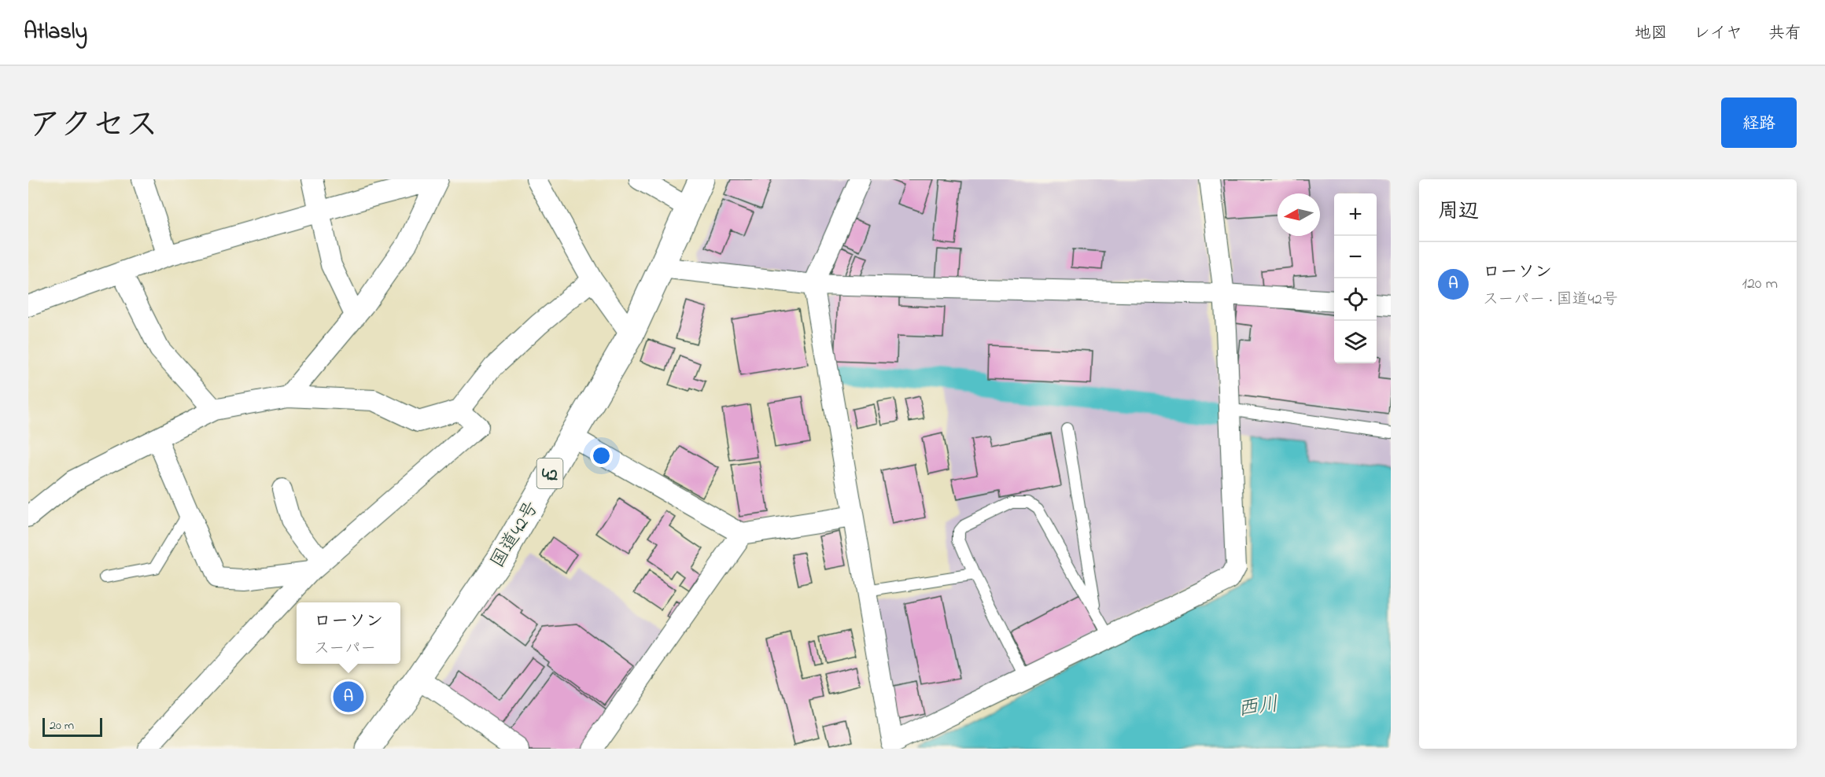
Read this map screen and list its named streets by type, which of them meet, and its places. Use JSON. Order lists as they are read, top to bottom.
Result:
{
  "streets": {
    "highway": ["42", "国道42号"]
  },
  "water": ["西川"],
  "scale_bar": "20 m",
  "north": "left",
  "page": {
    "header": "Atlasly",
    "nav": ["地図", "レイヤ", "共有"],
    "title": "アクセス",
    "buttons": "経路",
    "heading": "周辺",
    "map_buttons": ["+", "−"],
    "list": [
      {
        "mark": "A",
        "name": "ローソン",
        "note": "スーパー · 国道42号",
        "value": "120 m"
      }
    ],
    "popup": ["ローソン", "スーパー"],
    "pins": "A",
    "scale": "20 m"
  }
}
